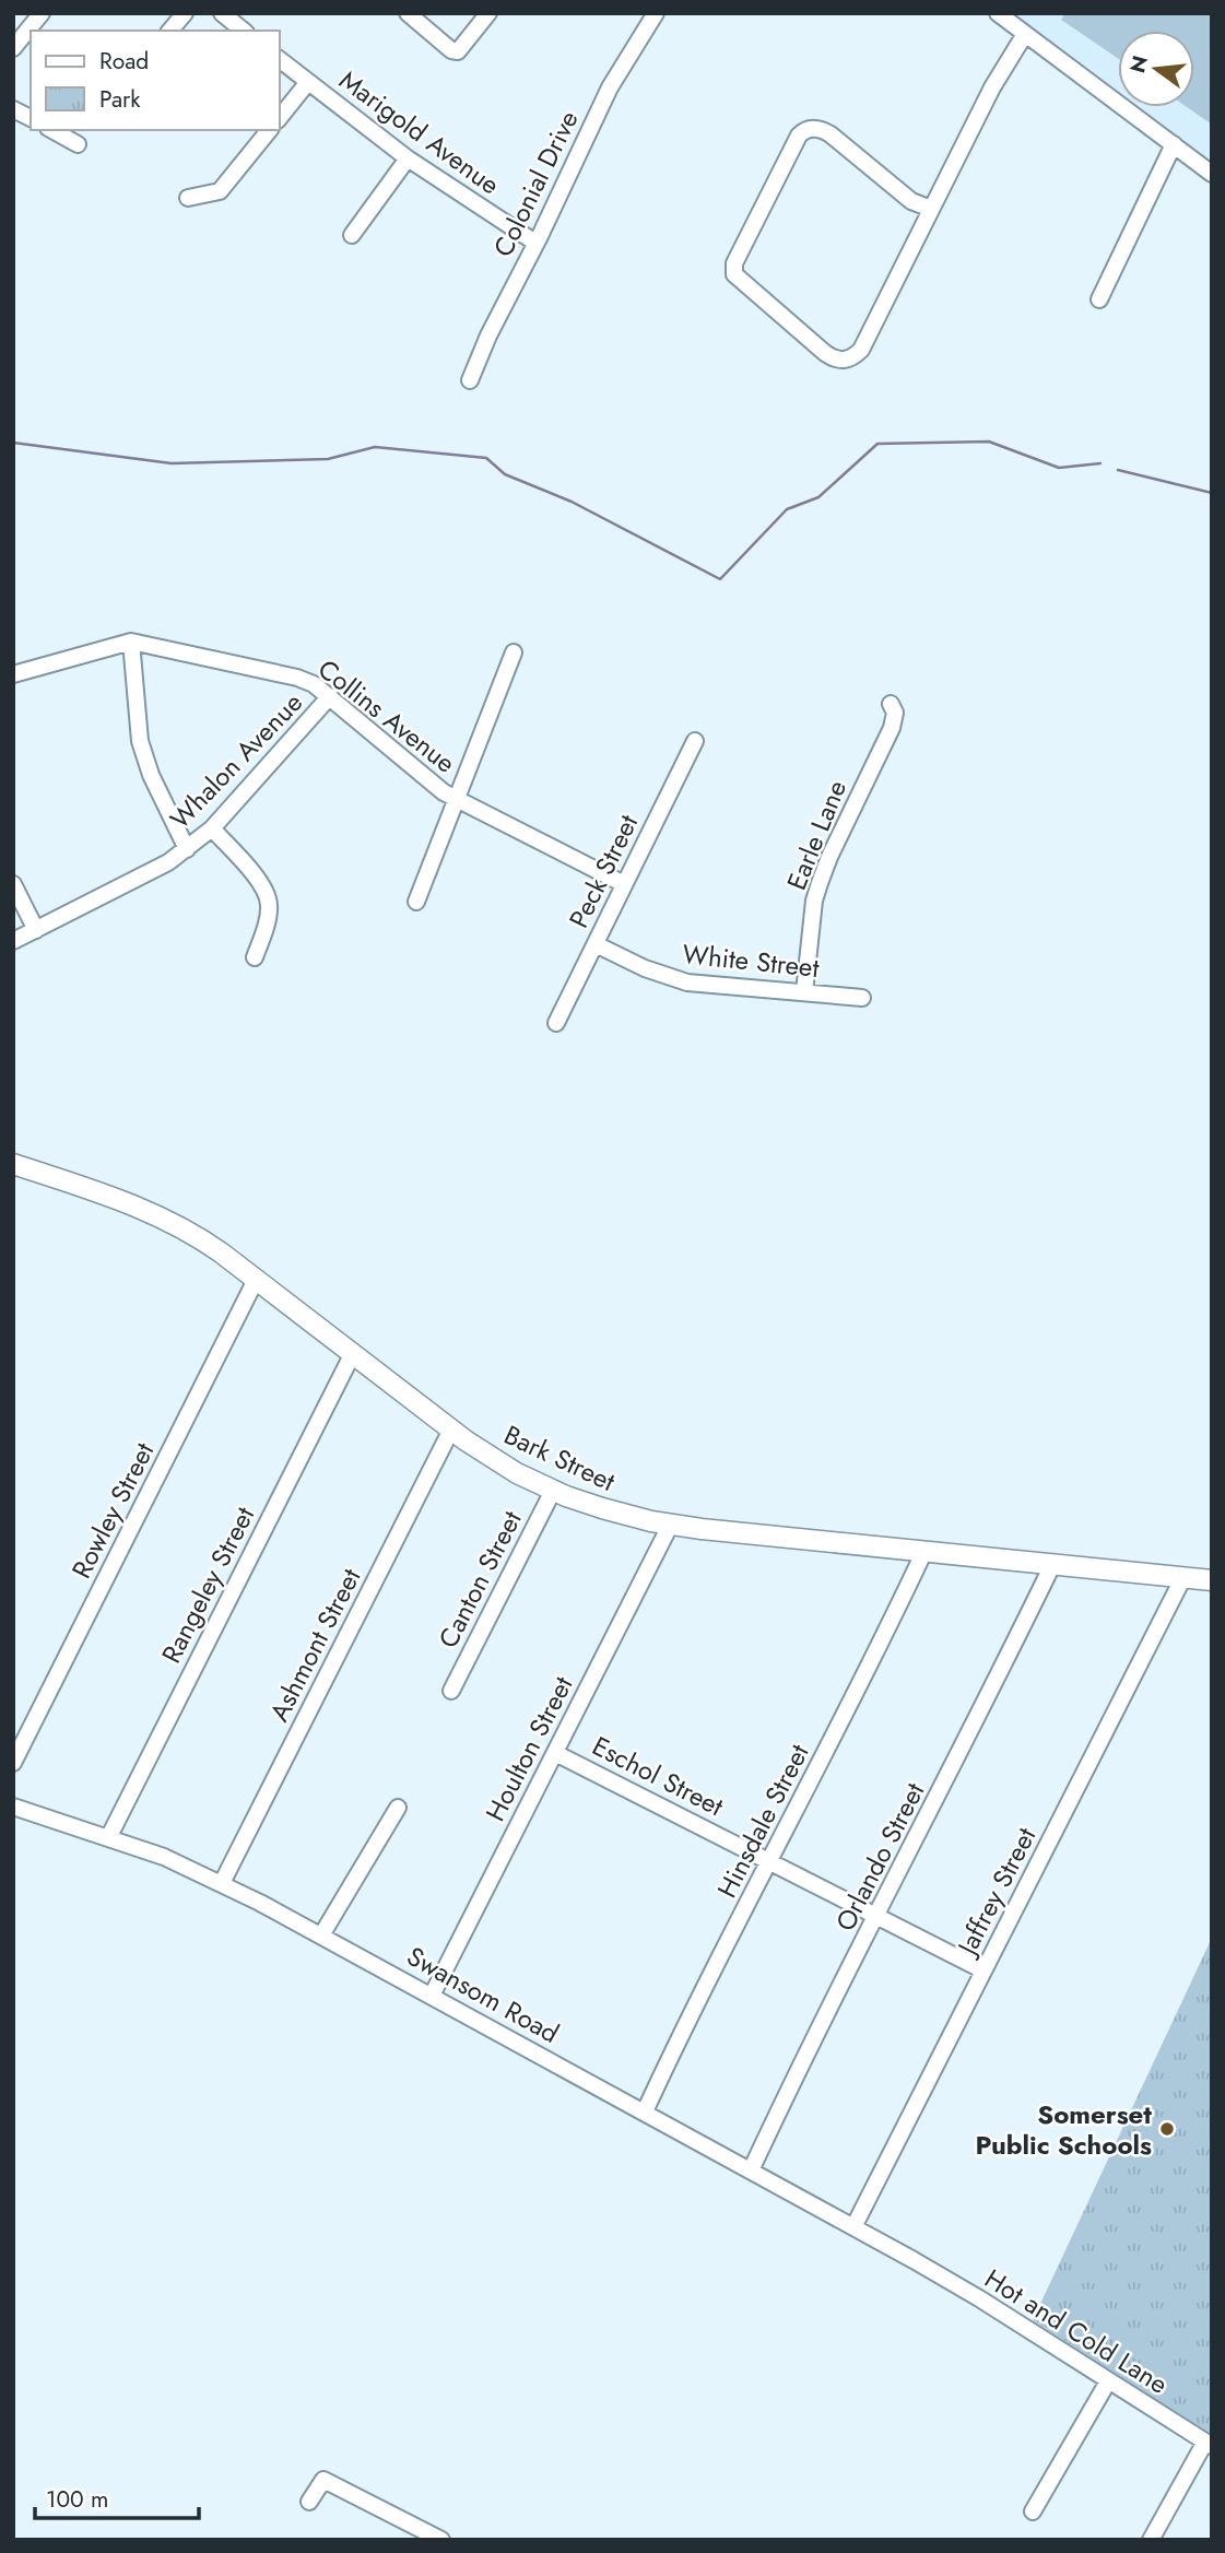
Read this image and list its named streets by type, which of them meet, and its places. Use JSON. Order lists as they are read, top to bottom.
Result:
{
  "streets": {
    "main road": ["Bark Street"],
    "street": [
      "Marigold Avenue",
      "Colonial Drive",
      "Collins Avenue",
      "Whalon Avenue",
      "Earle Lane",
      "Peck Street",
      "White Street",
      "Rowley Street",
      "Canton Street",
      "Rangeley Street",
      "Ashmont Street",
      "Houlton Street",
      "Eschol Street",
      "Hinsdale Street",
      "Orlando Street",
      "Jaffrey Street",
      "Swansom Road",
      "Hot and Cold Lane"
    ]
  },
  "crossings": [
    ["Marigold Avenue", "Colonial Drive"],
    ["Collins Avenue", "Whalon Avenue"],
    ["Collins Avenue", "Peck Street"],
    ["Earle Lane", "White Street"],
    ["Peck Street", "White Street"],
    ["Bark Street", "Rowley Street"],
    ["Bark Street", "Canton Street"],
    ["Bark Street", "Rangeley Street"],
    ["Bark Street", "Ashmont Street"],
    ["Bark Street", "Houlton Street"],
    ["Bark Street", "Hinsdale Street"],
    ["Bark Street", "Orlando Street"],
    ["Bark Street", "Jaffrey Street"],
    ["Rangeley Street", "Swansom Road"],
    ["Ashmont Street", "Swansom Road"],
    ["Houlton Street", "Eschol Street"],
    ["Houlton Street", "Swansom Road"],
    ["Eschol Street", "Hinsdale Street"],
    ["Eschol Street", "Orlando Street"],
    ["Eschol Street", "Jaffrey Street"],
    ["Hinsdale Street", "Swansom Road"],
    ["Orlando Street", "Swansom Road"],
    ["Jaffrey Street", "Swansom Road"],
    ["Swansom Road", "Hot and Cold Lane"]
  ],
  "places": ["Somerset Public Schools"],
  "legend": ["Road", "Park"],
  "scale_bar": "100 m",
  "north": "left"
}
